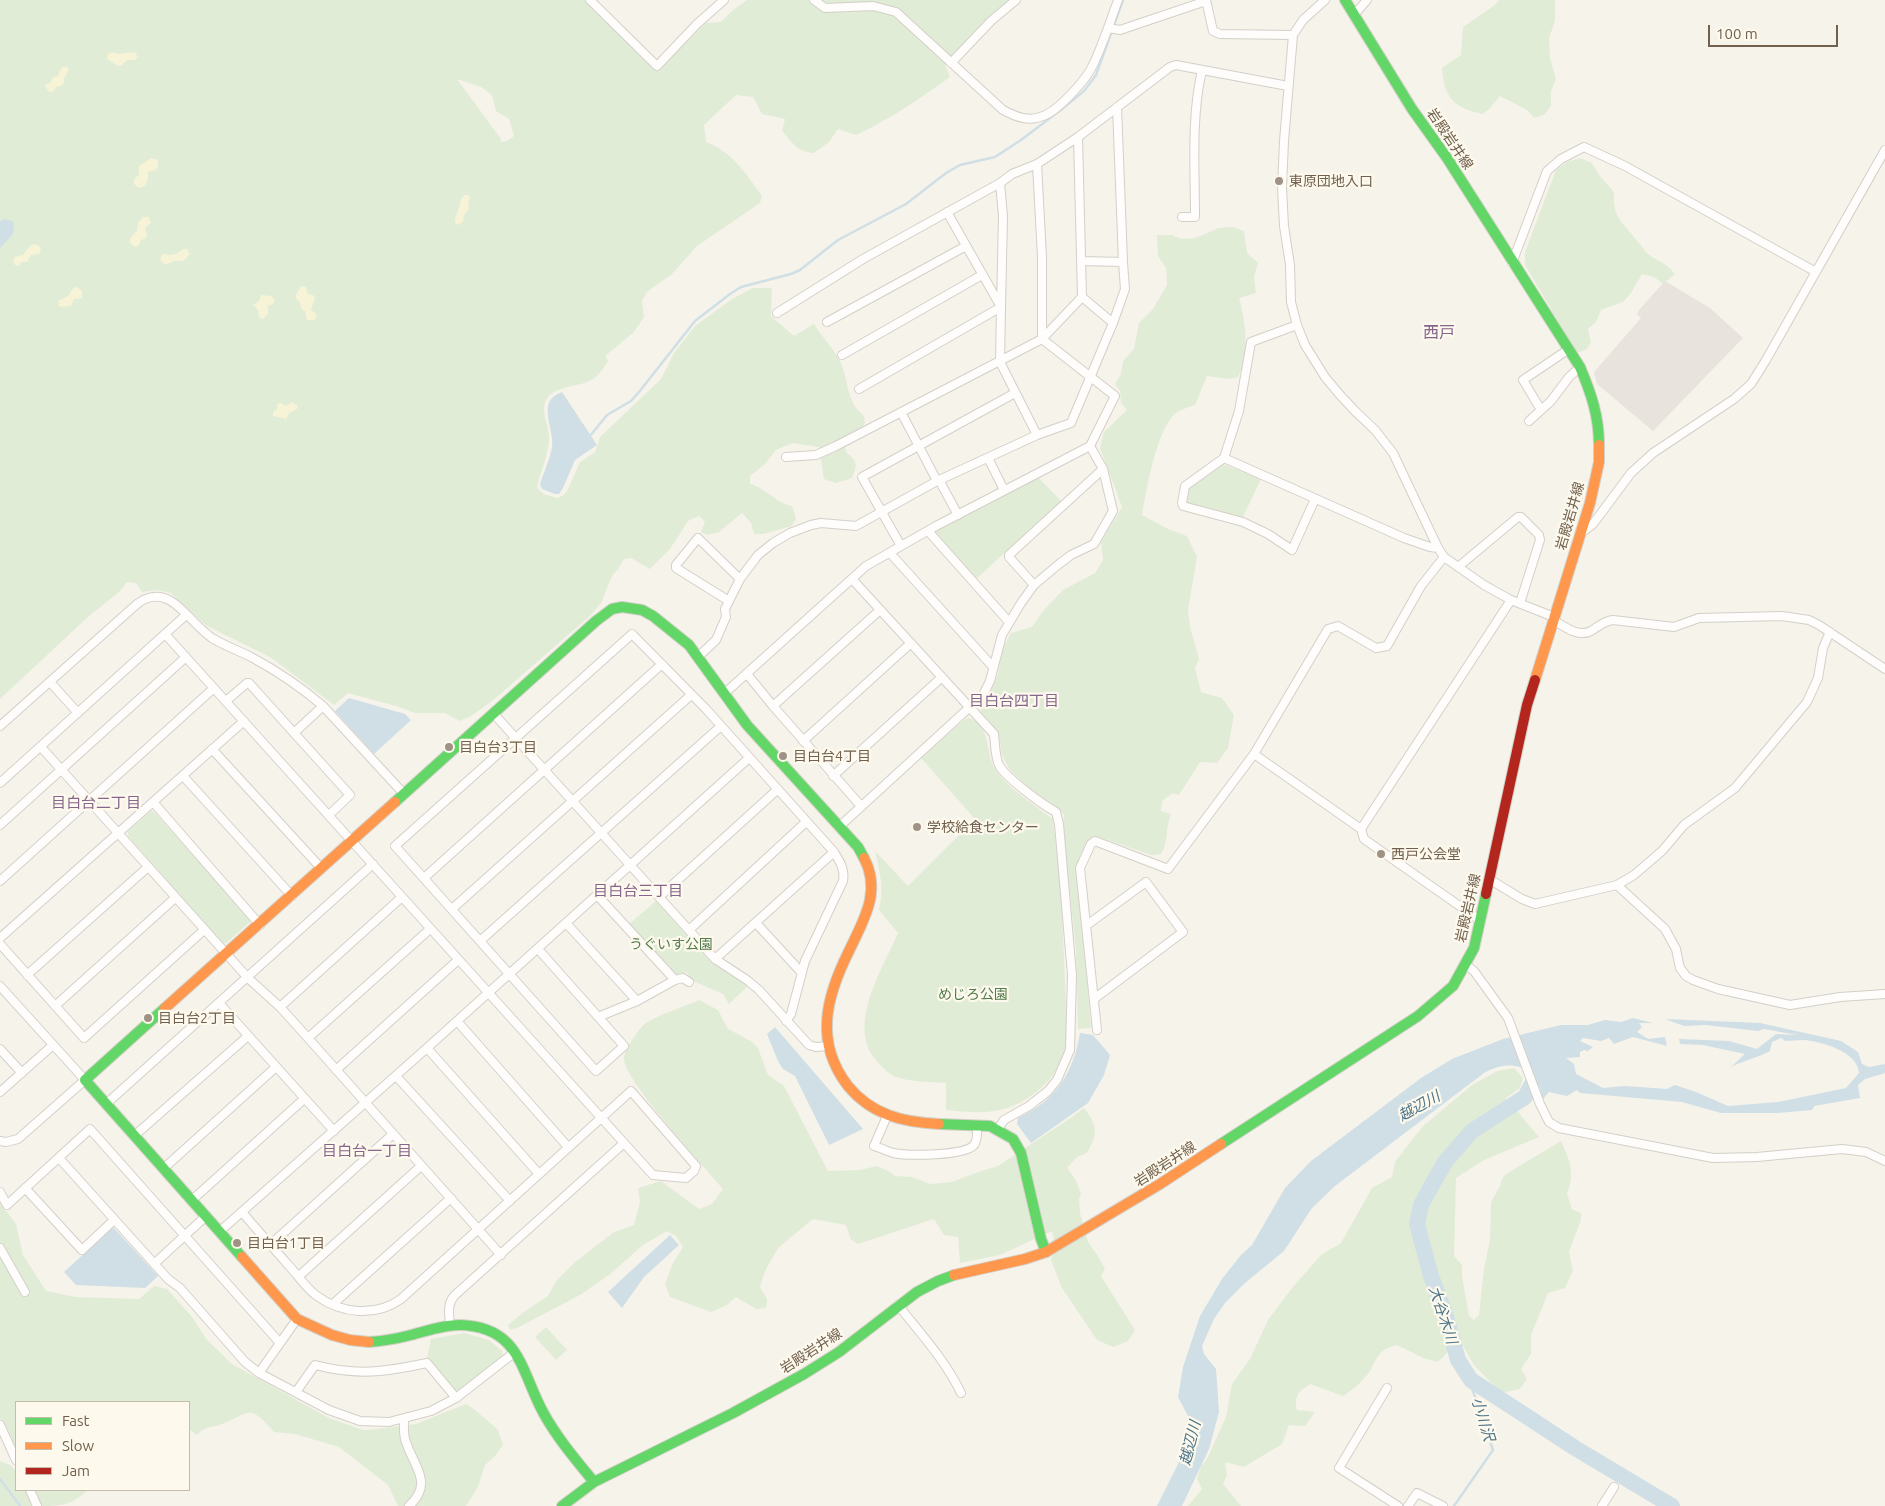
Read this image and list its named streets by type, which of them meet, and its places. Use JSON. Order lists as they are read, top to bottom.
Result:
{
  "streets": {
    "street": ["岩殿岩井線"]
  },
  "districts": [
    "西戸",
    "目白台四丁目",
    "目白台二丁目",
    "目白台三丁目",
    "目白台一丁目"
  ],
  "water": ["越辺川", "大谷木川", "小川沢"],
  "parks": ["うぐいす公園", "めじろ公園"],
  "places": [
    "東原団地入口",
    "目白台3丁目",
    "目白台4丁目",
    "学校給食センター",
    "西戸公会堂",
    "目白台2丁目",
    "目白台1丁目"
  ],
  "legend": ["Fast", "Slow", "Jam"],
  "scale_bar": "100 m"
}
